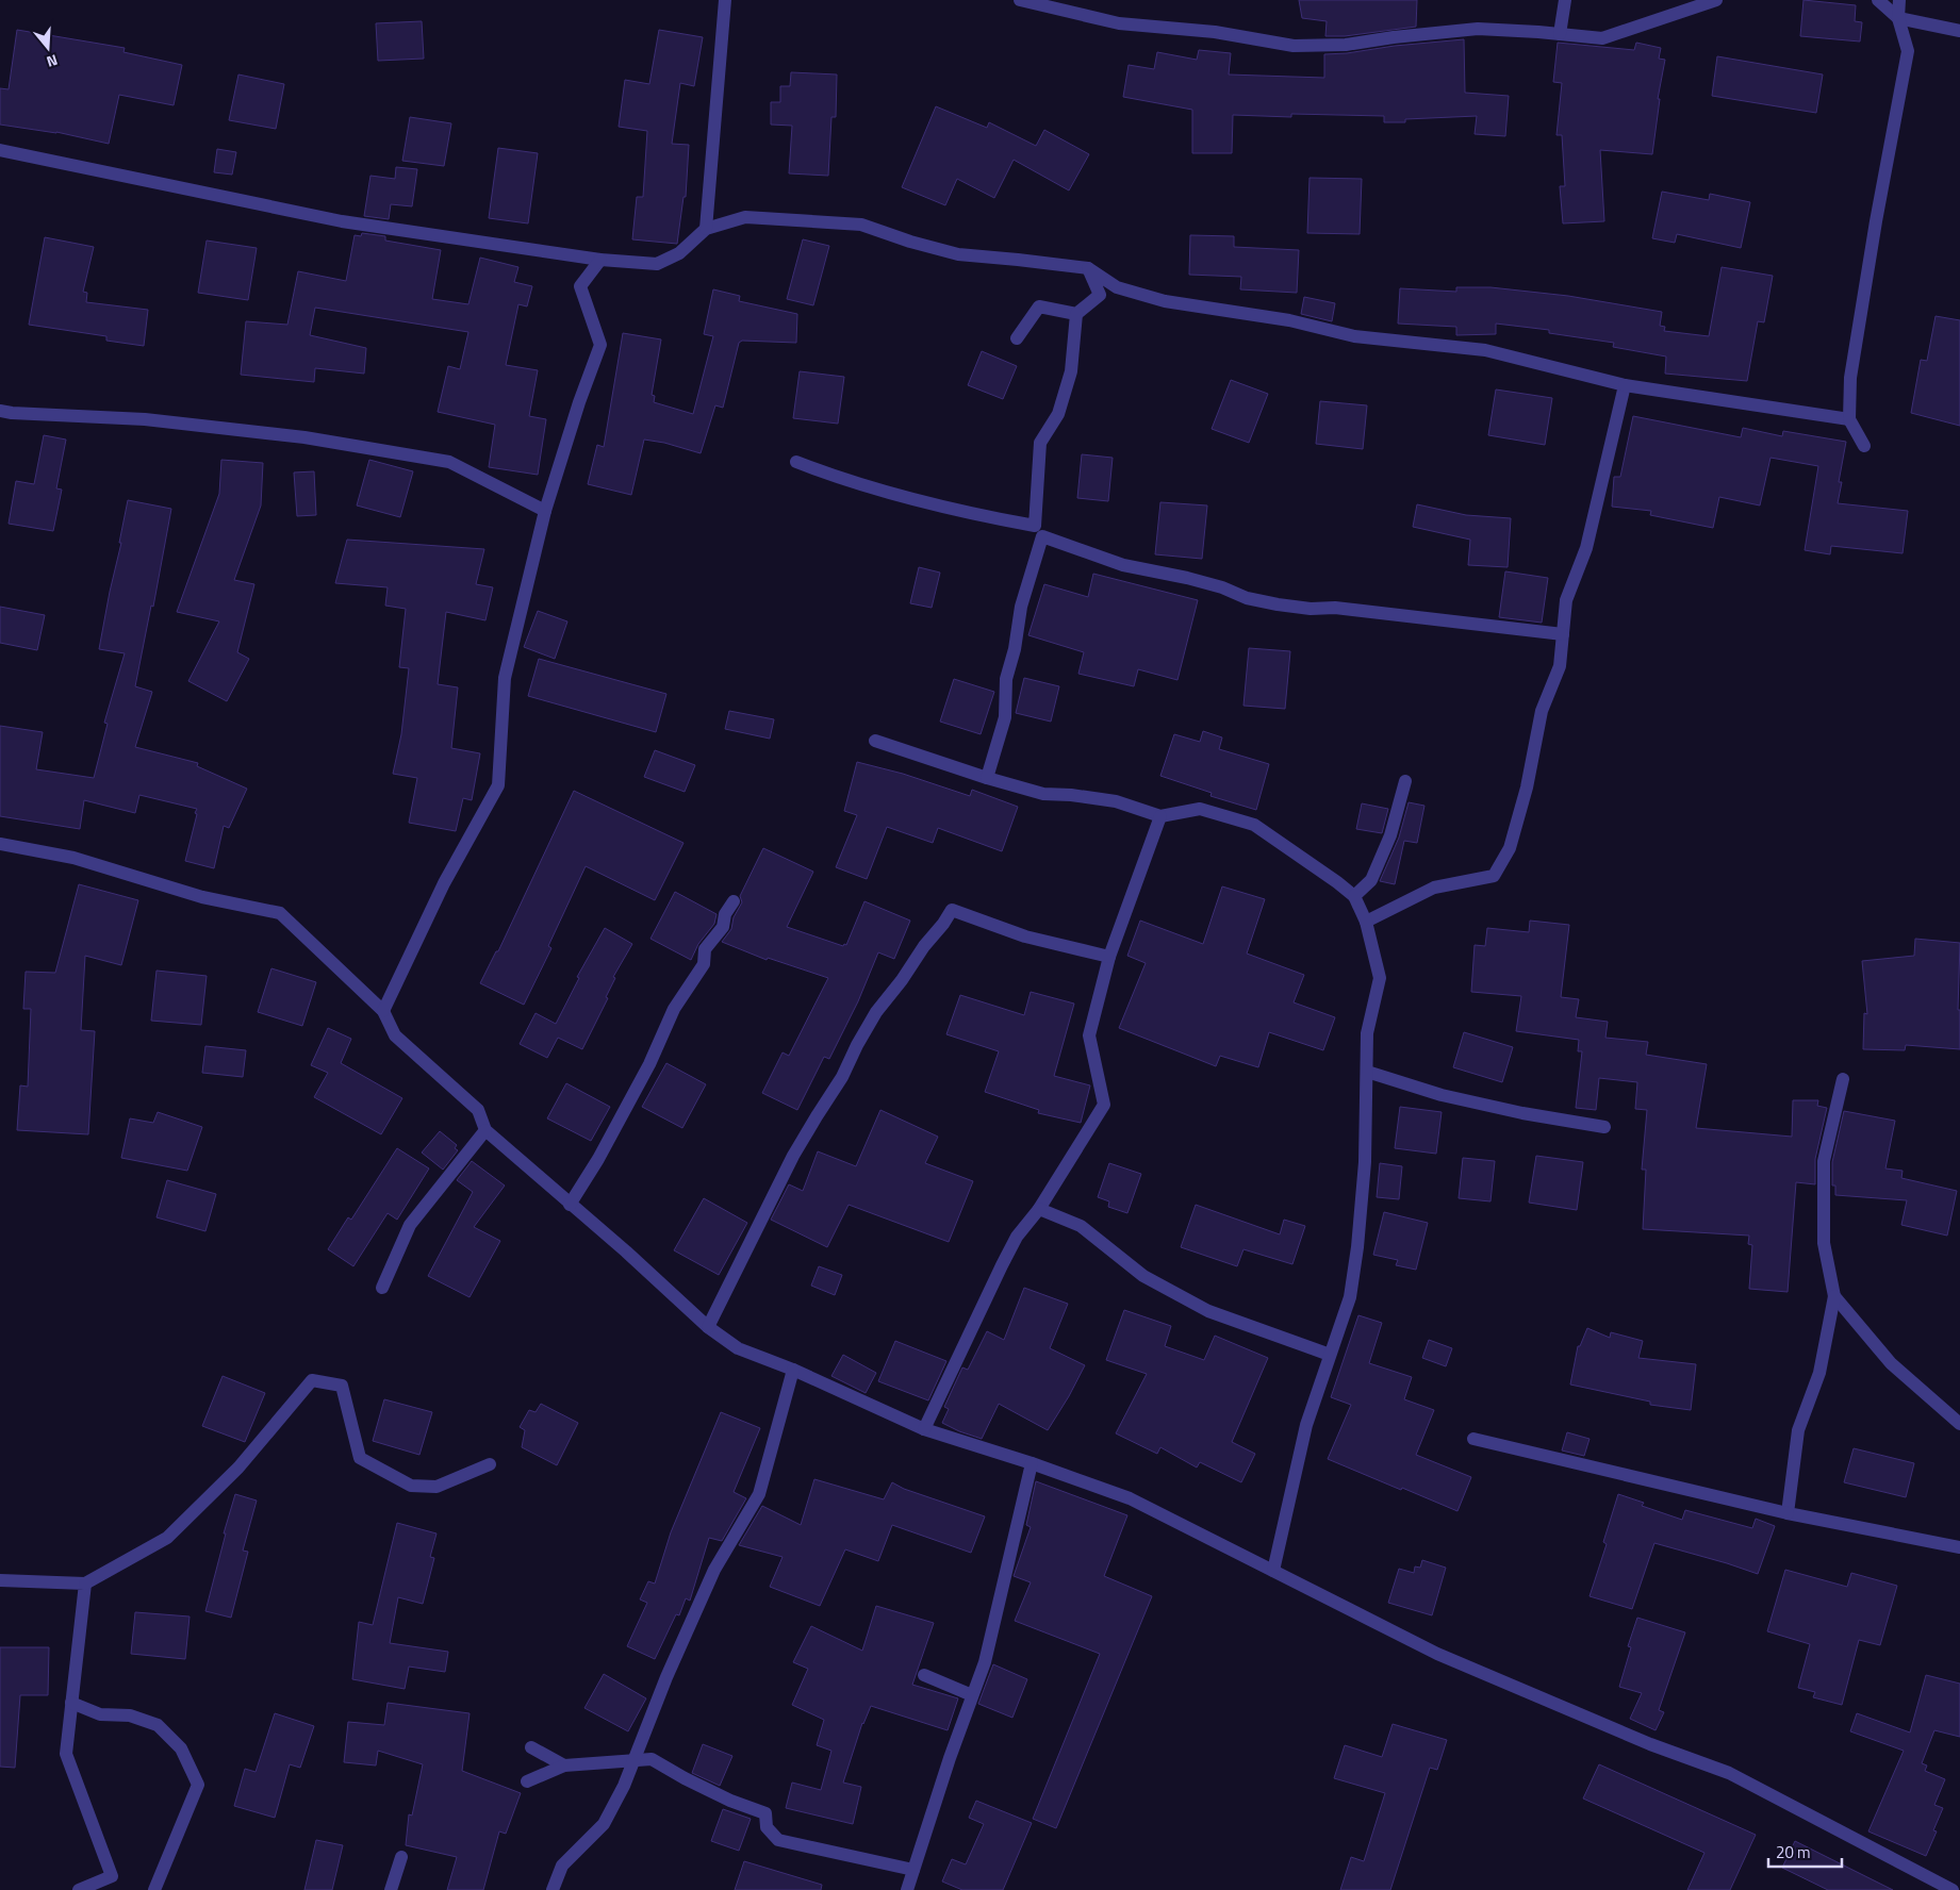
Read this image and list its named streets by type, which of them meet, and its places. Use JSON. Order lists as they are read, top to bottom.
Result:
{
  "scale_bar": "20 m",
  "north": "bottom"
}
